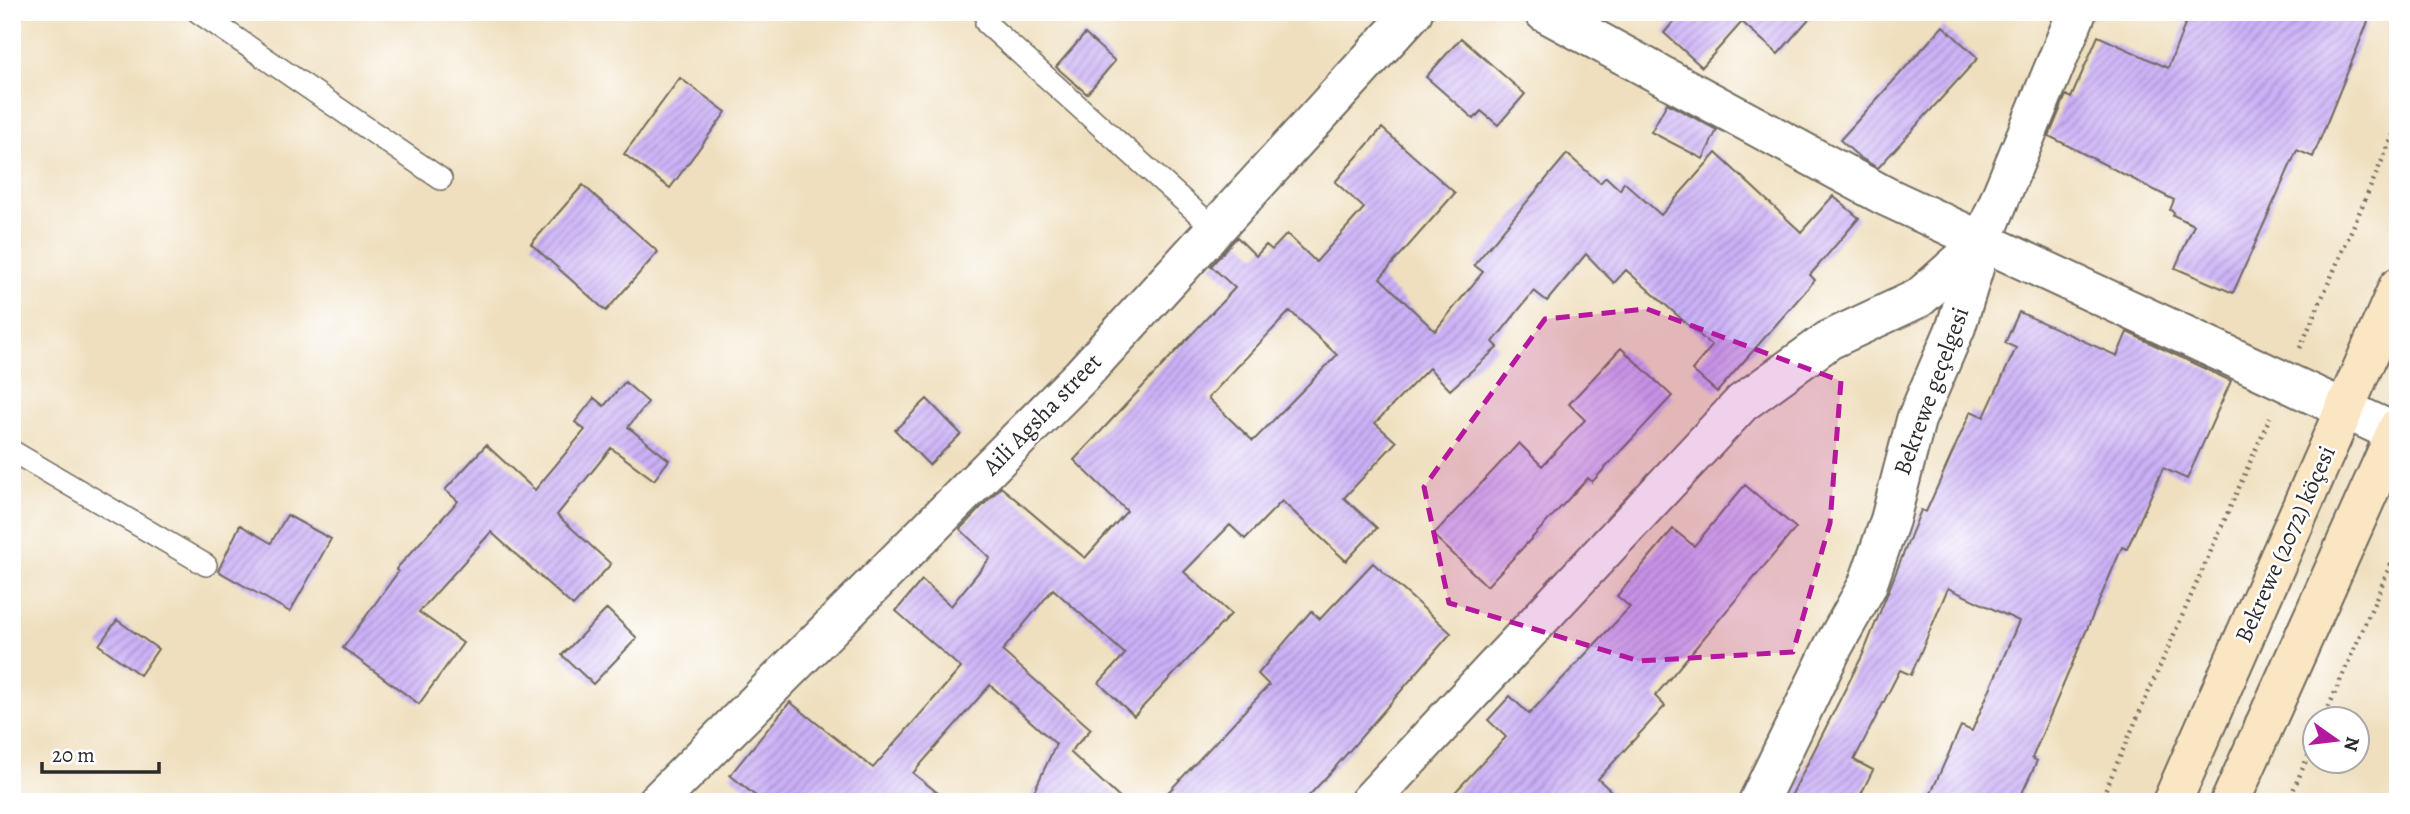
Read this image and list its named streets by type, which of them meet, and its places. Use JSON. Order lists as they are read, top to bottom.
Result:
{
  "streets": {
    "main road": ["Bekrewe (2072) köçesi"],
    "street": ["Bekrewe geçelgesi", "Aili Agsha street"]
  },
  "scale_bar": "20 m",
  "north": "right"
}
